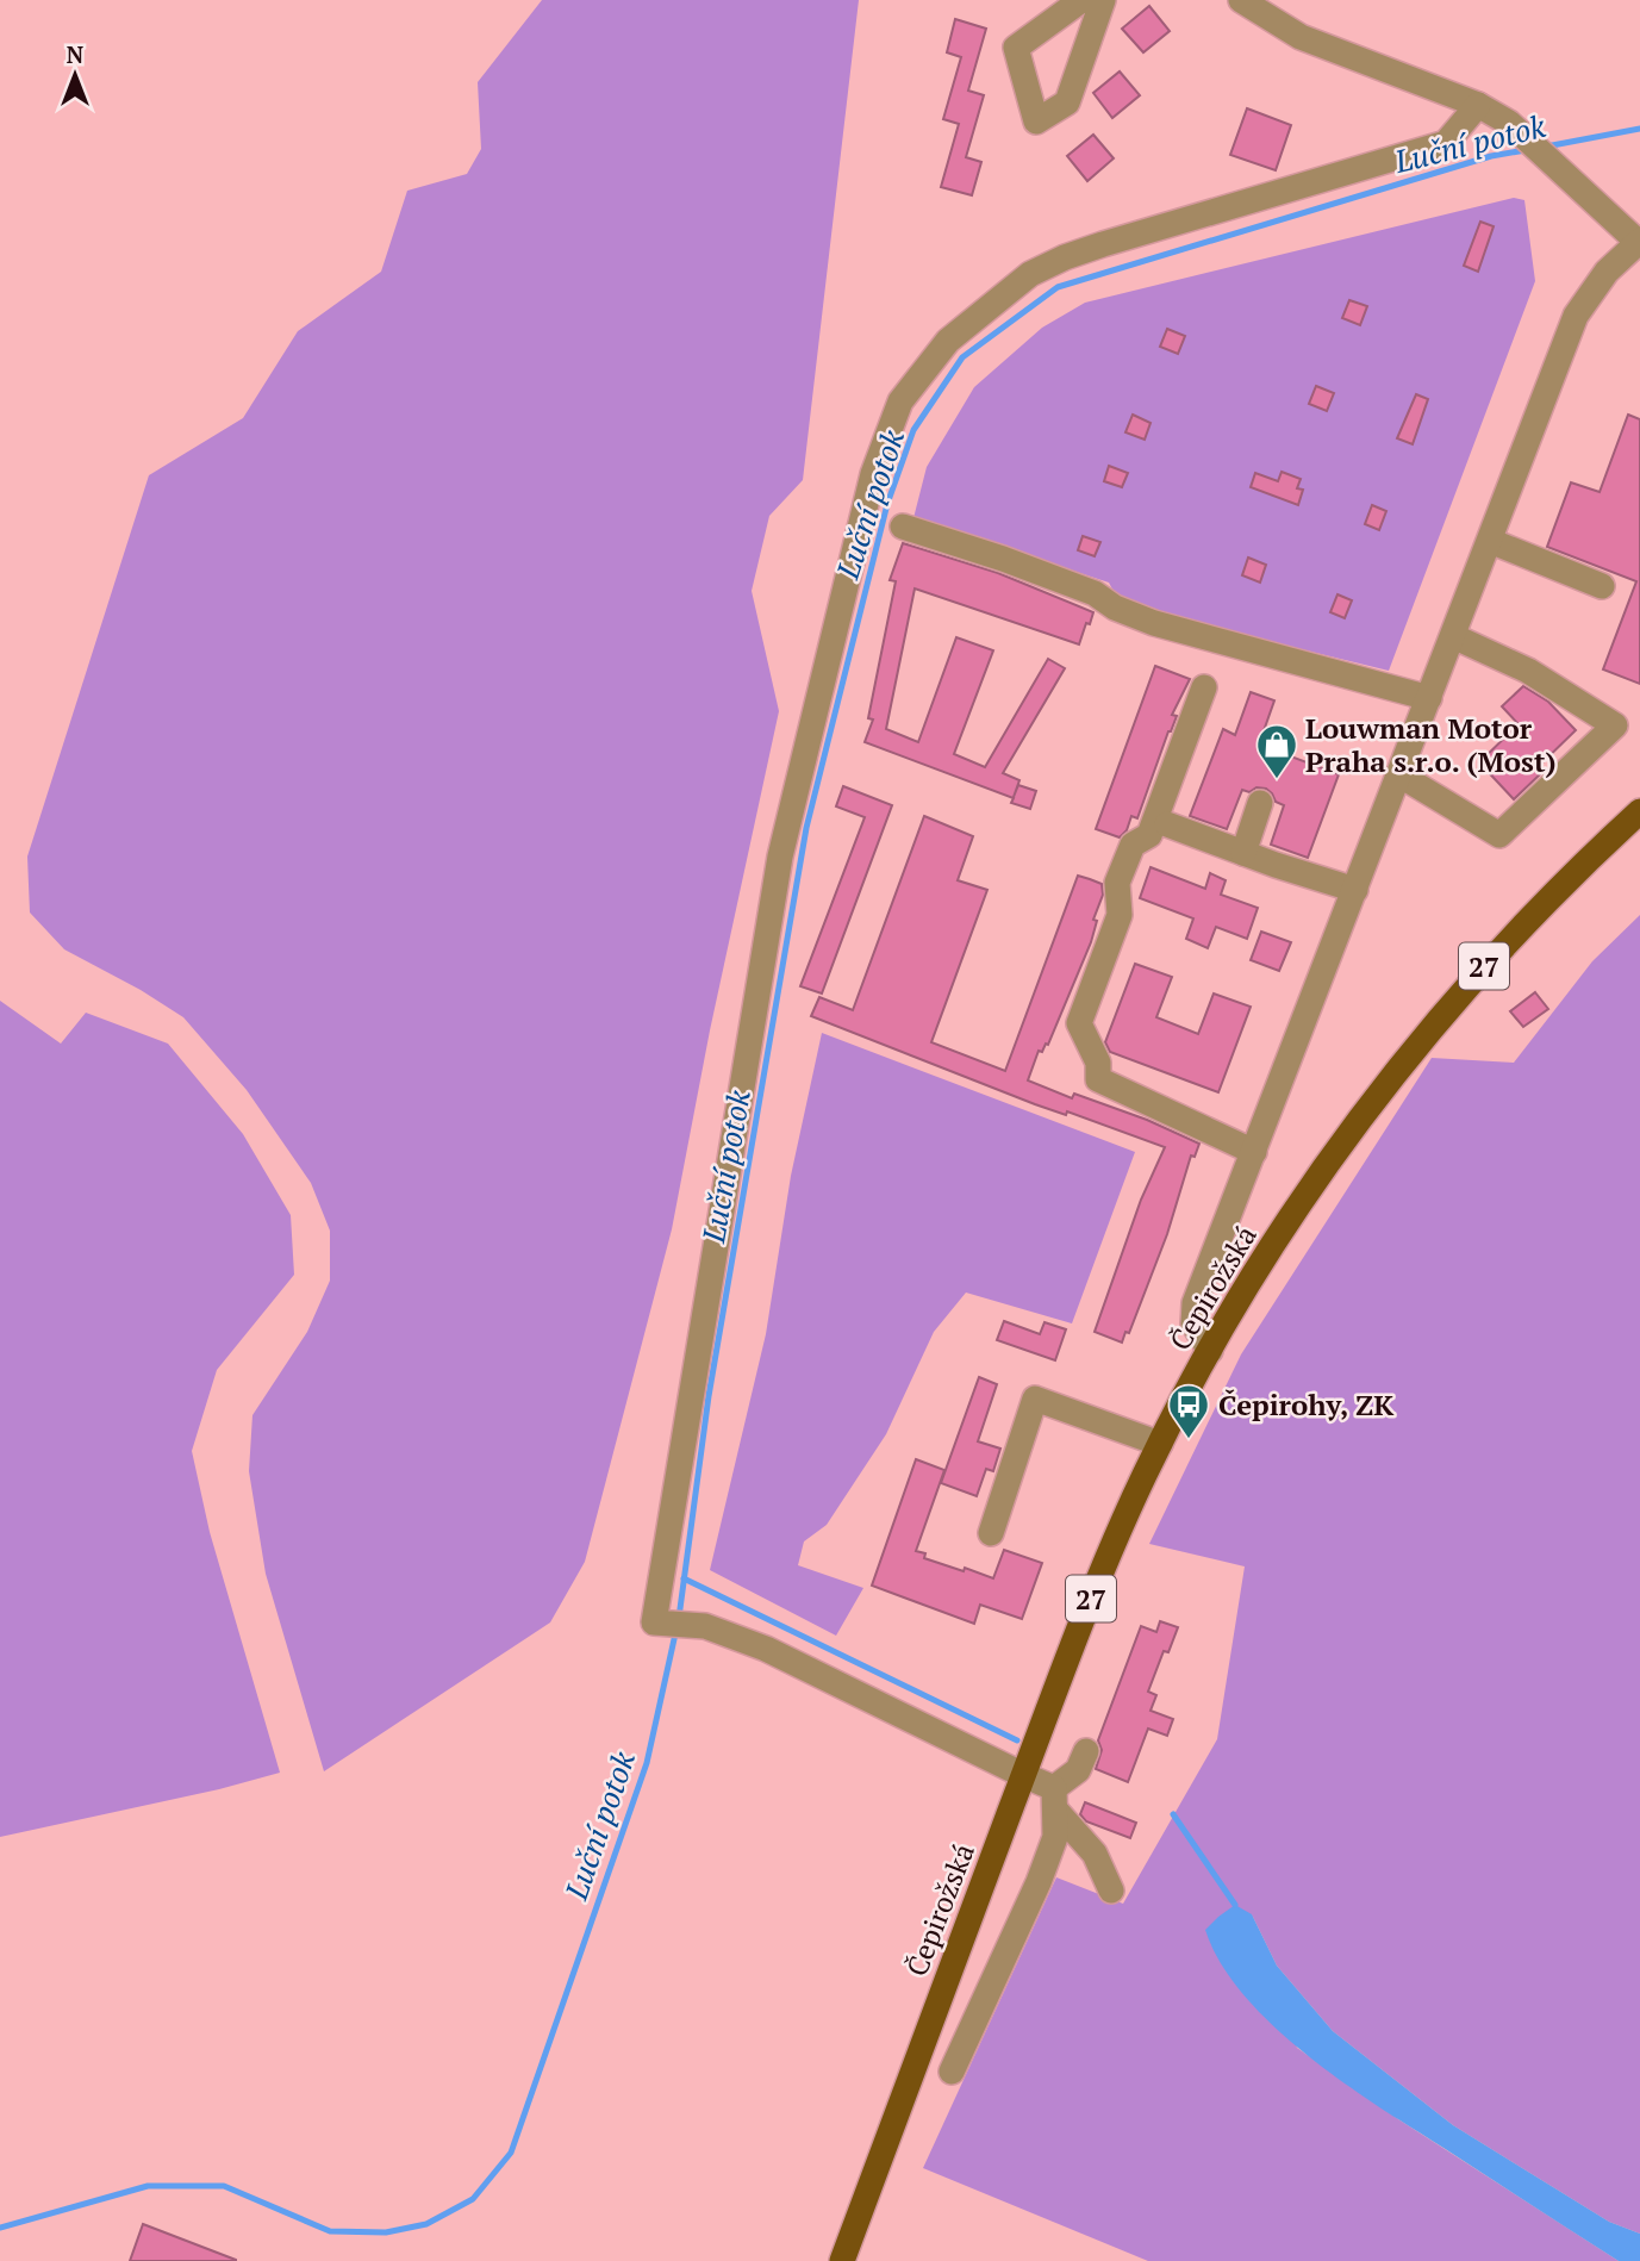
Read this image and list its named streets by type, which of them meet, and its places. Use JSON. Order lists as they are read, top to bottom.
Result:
{
  "streets": {
    "main road": ["27", "Čepirožská"]
  },
  "water": ["Luční potok"],
  "places": {
    "shop": ["Louwman Motor Praha s.r.o. (Most)"],
    "bus stop": ["Čepirohy, ZK"]
  },
  "north": "top"
}
